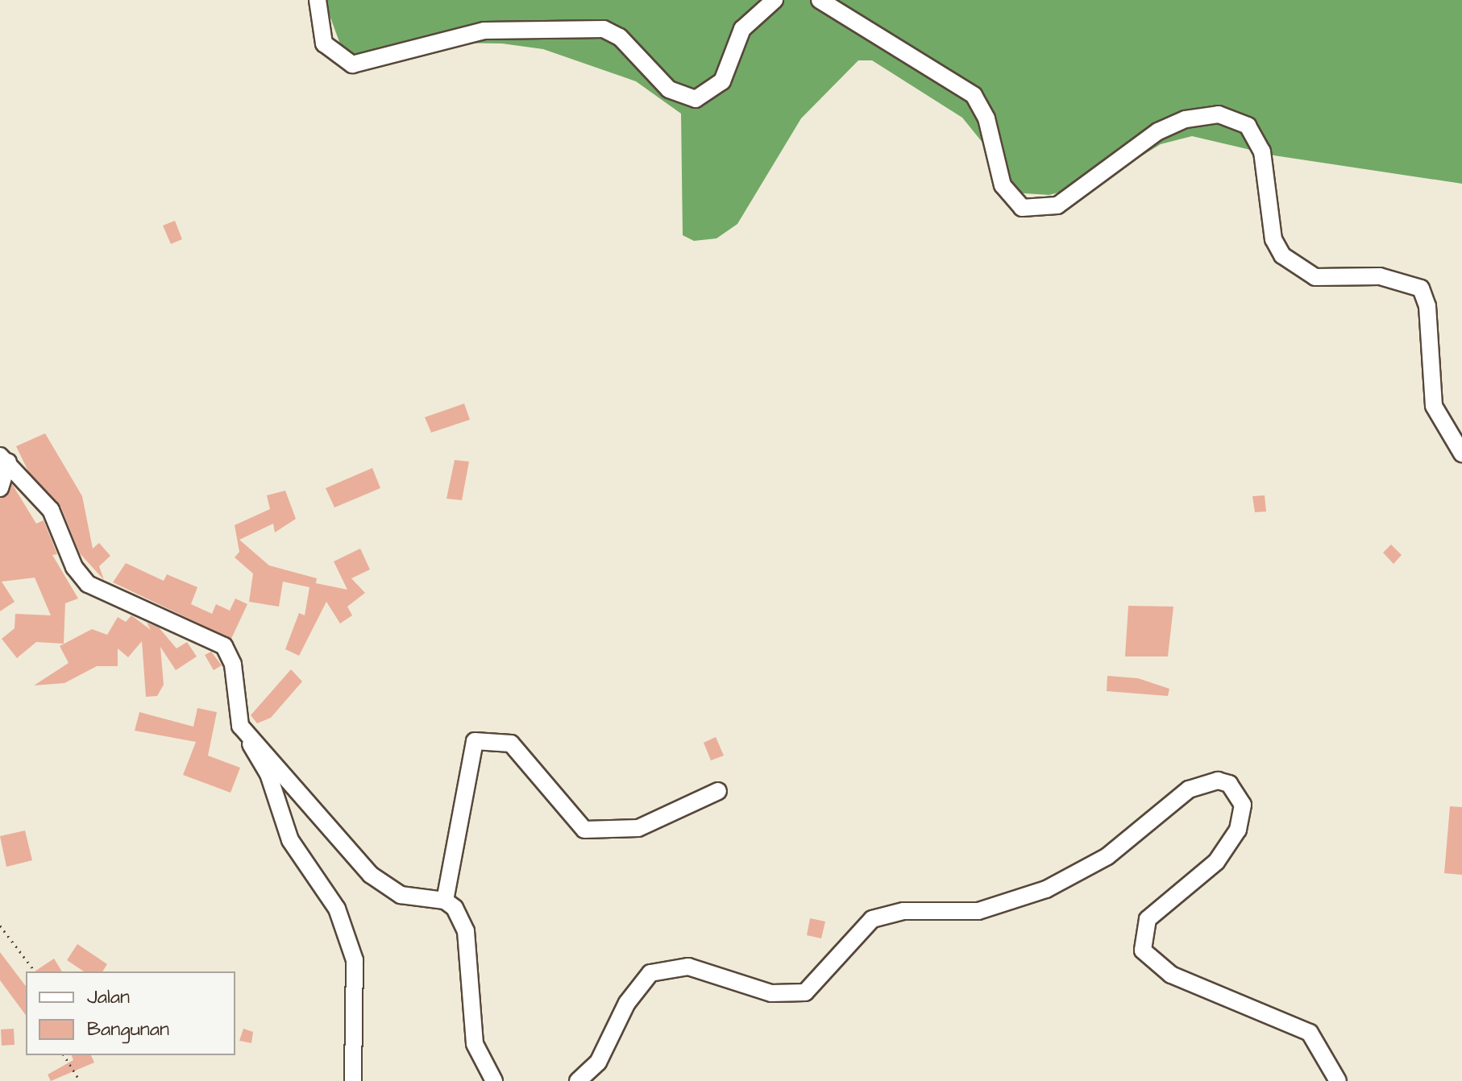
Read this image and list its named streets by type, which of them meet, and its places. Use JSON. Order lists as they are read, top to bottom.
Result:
{
  "legend": ["Jalan", "Bangunan"]
}
